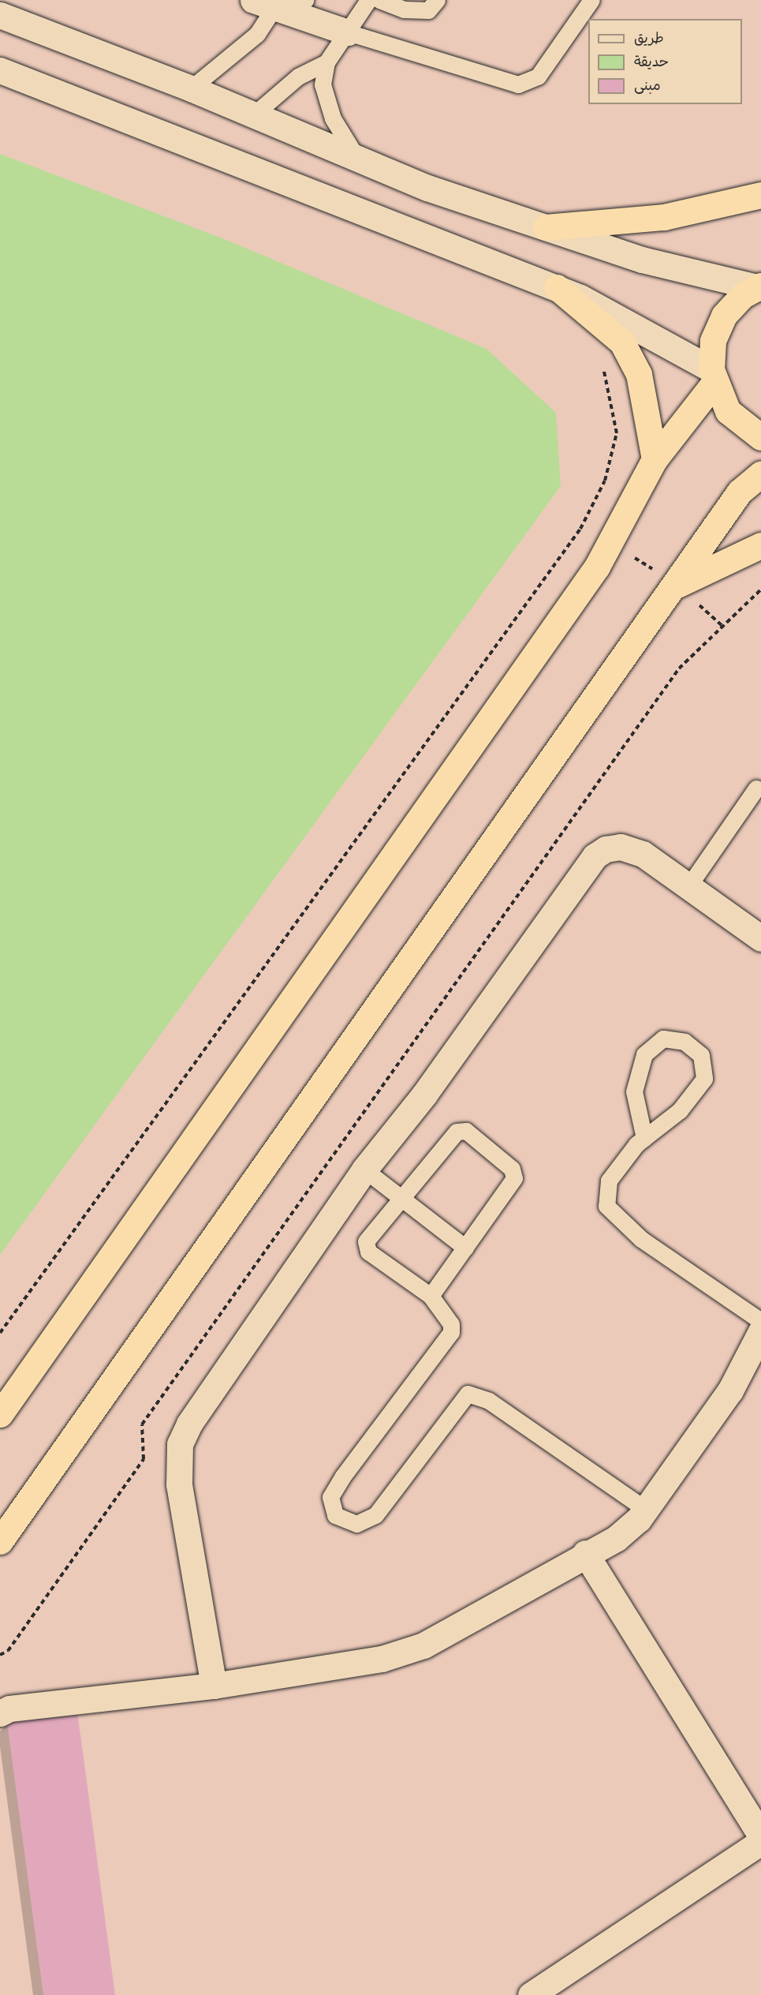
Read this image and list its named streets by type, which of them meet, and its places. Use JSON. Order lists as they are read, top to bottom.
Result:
{
  "legend": ["طريق", "حديقة", "مبنى"]
}
